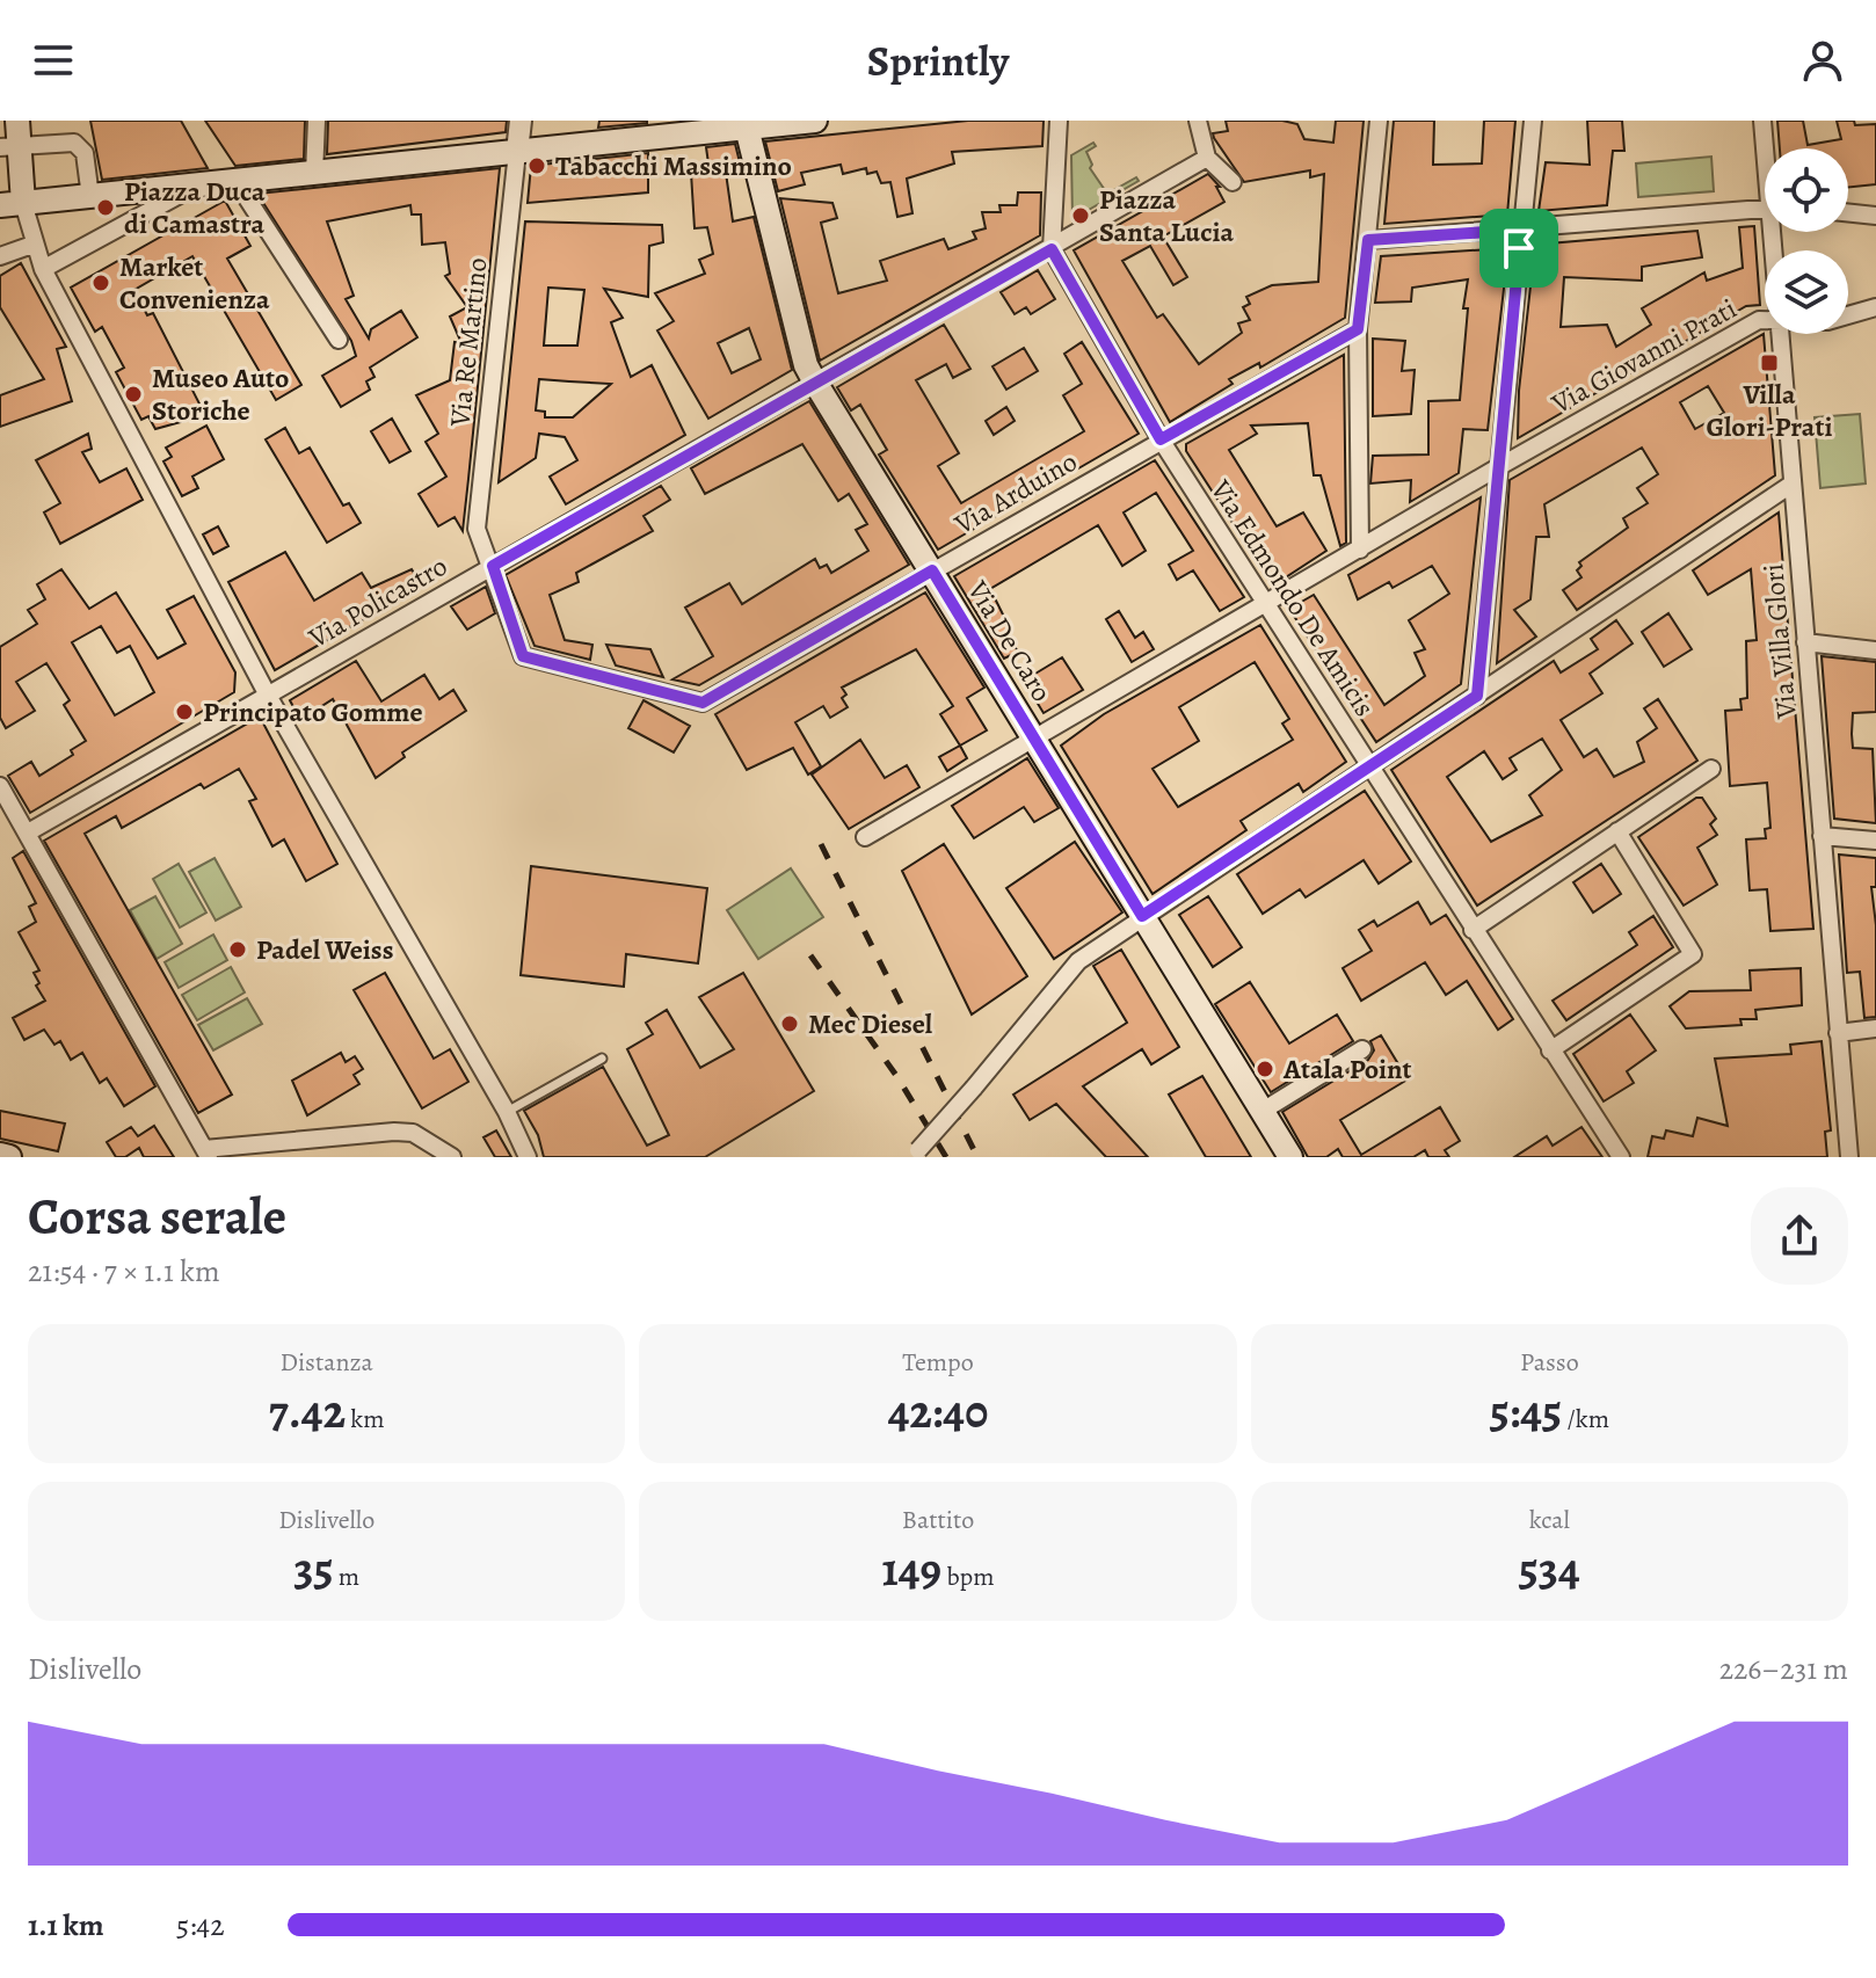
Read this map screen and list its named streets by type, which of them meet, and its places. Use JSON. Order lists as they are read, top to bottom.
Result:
{
  "streets": {
    "main road": ["Via De Caro"],
    "street": [
      "Via Re Martino",
      "Via Giovanni Prati",
      "Via Arduino",
      "Via Edmondo De Amicis",
      "Via Policastro",
      "Via Villa Glori"
    ]
  },
  "crossings": [
    ["Via Re Martino", "Via Arduino"],
    ["Via Re Martino", "Via Policastro"],
    ["Via Giovanni Prati", "Via Edmondo De Amicis"],
    ["Via Giovanni Prati", "Via De Caro"],
    ["Via Arduino", "Via Edmondo De Amicis"],
    ["Via Arduino", "Via Policastro"],
    ["Via Arduino", "Via De Caro"],
    ["Via Edmondo De Amicis", "Via Policastro"],
    ["Via Policastro", "Via De Caro"]
  ],
  "places": {
    "other": [
      "Tabacchi Massimino",
      "Piazza Duca di Camastra",
      "Piazza Santa Lucia",
      "Market Convenienza",
      "Museo Auto Storiche",
      "Principato Gomme",
      "Padel Weiss",
      "Mec Diesel",
      "Atala Point"
    ],
    "transit": ["Villa Glori-Prati"]
  },
  "page": {
    "header": "Sprintly",
    "heading": ["Corsa serale", "21:54 · 7 × 1.1 km"],
    "stats": [
      ["Distanza", "7.42 km"],
      ["Tempo", "42:40"],
      ["Passo", "5:45 /km"],
      ["Dislivello", "35 m"],
      ["Battito", "149 bpm"],
      ["kcal", "534"]
    ],
    "chart": ["Dislivello", "226–231 m"],
    "list": [
      {
        "name": "1.1 km",
        "note": "5:42"
      }
    ]
  }
}
